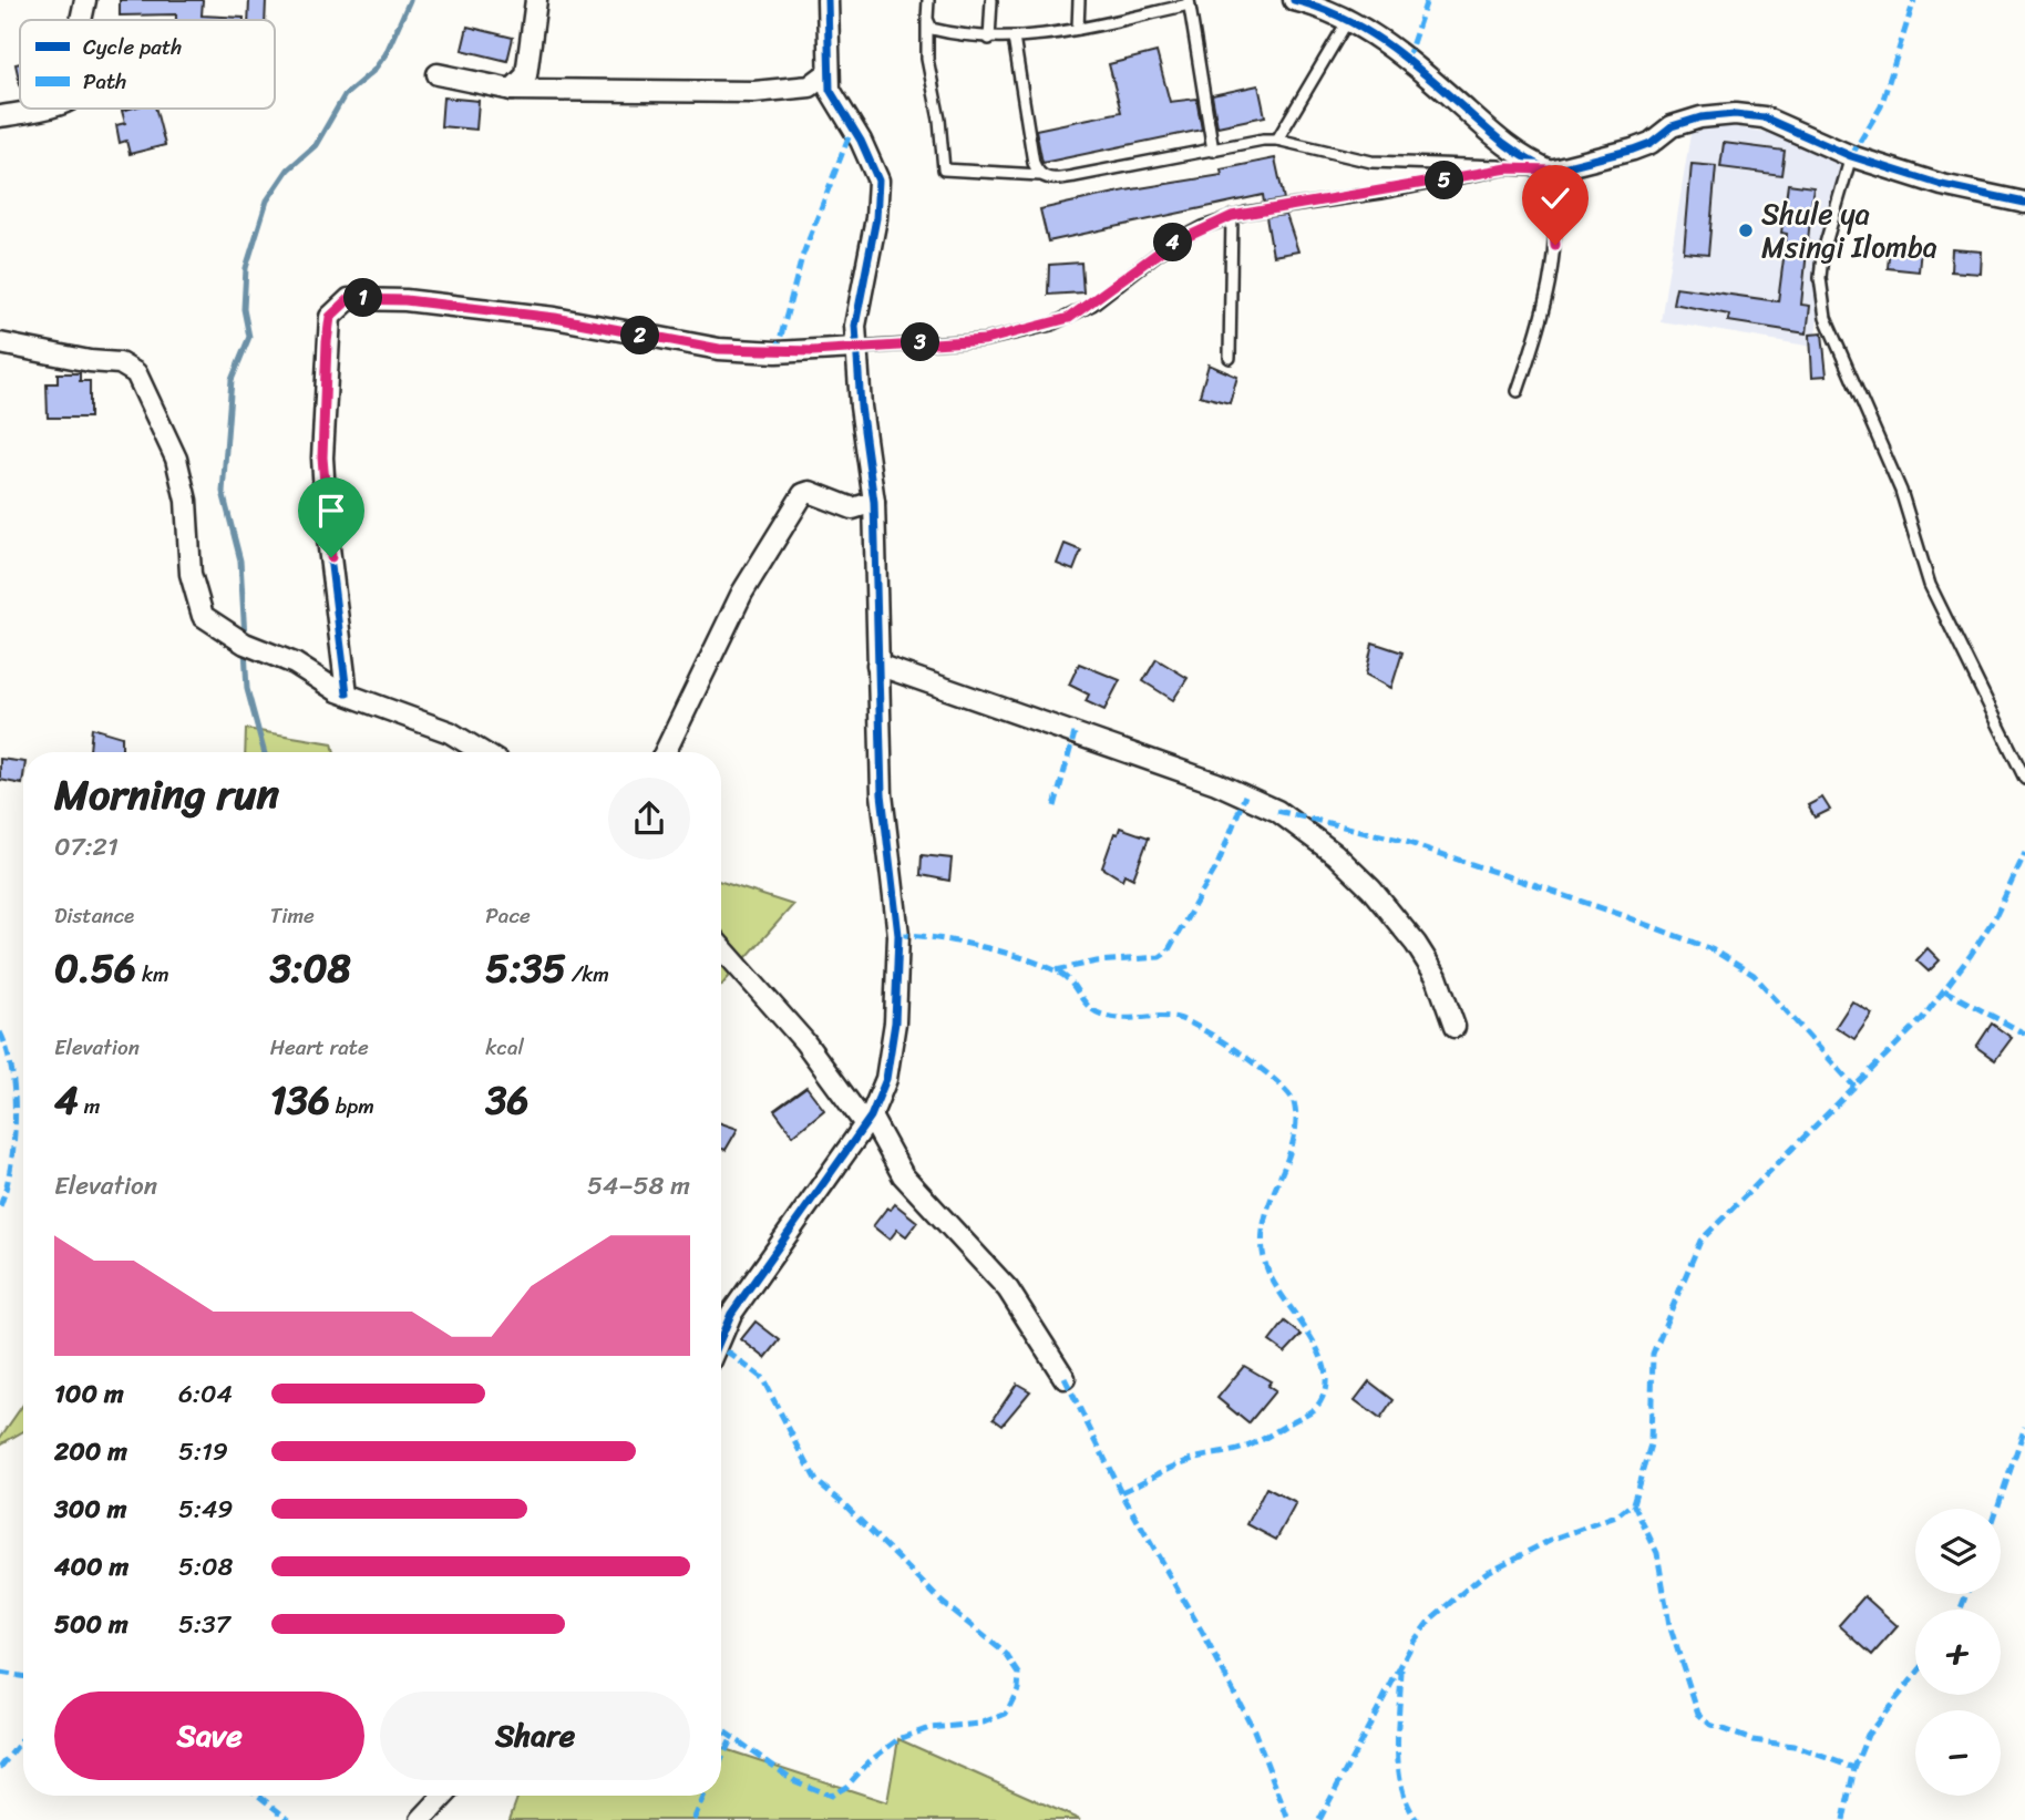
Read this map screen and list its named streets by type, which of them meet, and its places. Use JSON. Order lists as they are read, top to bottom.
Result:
{
  "places": ["Shule ya Msingi Ilomba"],
  "legend": ["Cycle path", "Path"],
  "page": {
    "pins": [
      "5",
      "4",
      "1",
      "2",
      "3"
    ],
    "heading": ["Morning run", "07:21"],
    "stats": [
      ["Distance", "0.56 km"],
      ["Time", "3:08"],
      ["Pace", "5:35 /km"],
      ["Elevation", "4 m"],
      ["Heart rate", "136 bpm"],
      ["kcal", "36"]
    ],
    "chart": ["Elevation", "54–58 m"],
    "list": [
      {
        "name": "100 m",
        "note": "6:04"
      },
      {
        "name": "200 m",
        "note": "5:19"
      },
      {
        "name": "300 m",
        "note": "5:49"
      },
      {
        "name": "400 m",
        "note": "5:08"
      },
      {
        "name": "500 m",
        "note": "5:37"
      }
    ],
    "map_buttons": ["+", "−"],
    "buttons": ["Save", "Share"]
  }
}
